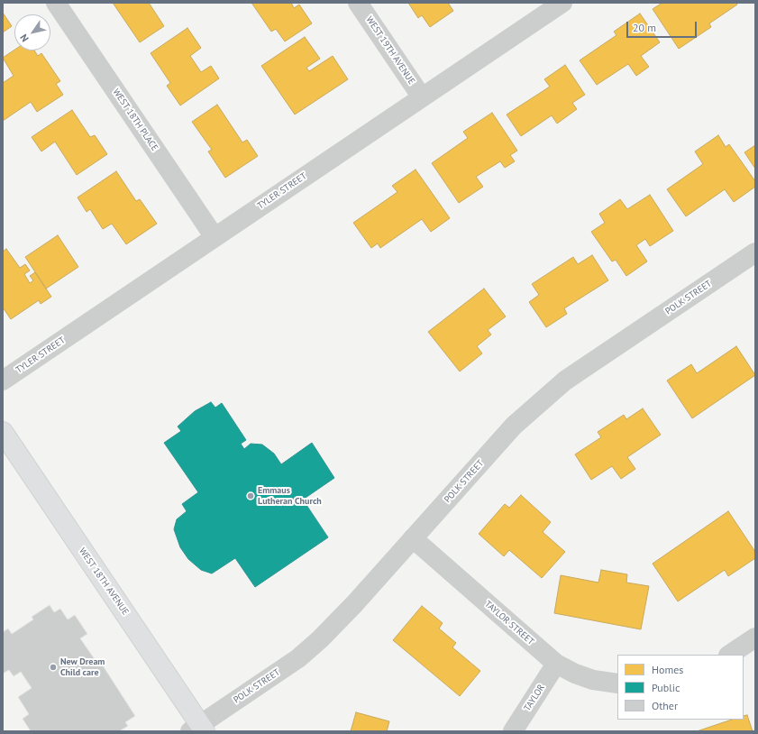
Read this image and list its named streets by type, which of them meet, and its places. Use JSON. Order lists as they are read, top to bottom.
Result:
{
  "streets": {
    "main road": ["WEST 18TH AVENUE"],
    "street": [
      "WEST 19TH AVENUE",
      "WEST 18TH PLACE",
      "TYLER STREET",
      "POLK STREET",
      "TAYLOR STREET",
      "TAYLOR"
    ]
  },
  "crossings": [
    ["WEST 19TH AVENUE", "TYLER STREET"],
    ["WEST 18TH PLACE", "TYLER STREET"],
    ["POLK STREET", "WEST 18TH AVENUE"],
    ["POLK STREET", "TAYLOR STREET"],
    ["TAYLOR STREET", "TAYLOR"]
  ],
  "places": ["Emmaus Lutheran Church", "New Dream Child care"],
  "legend": ["Homes", "Public", "Other"],
  "scale_bar": "20 m",
  "north": "bottom left"
}
